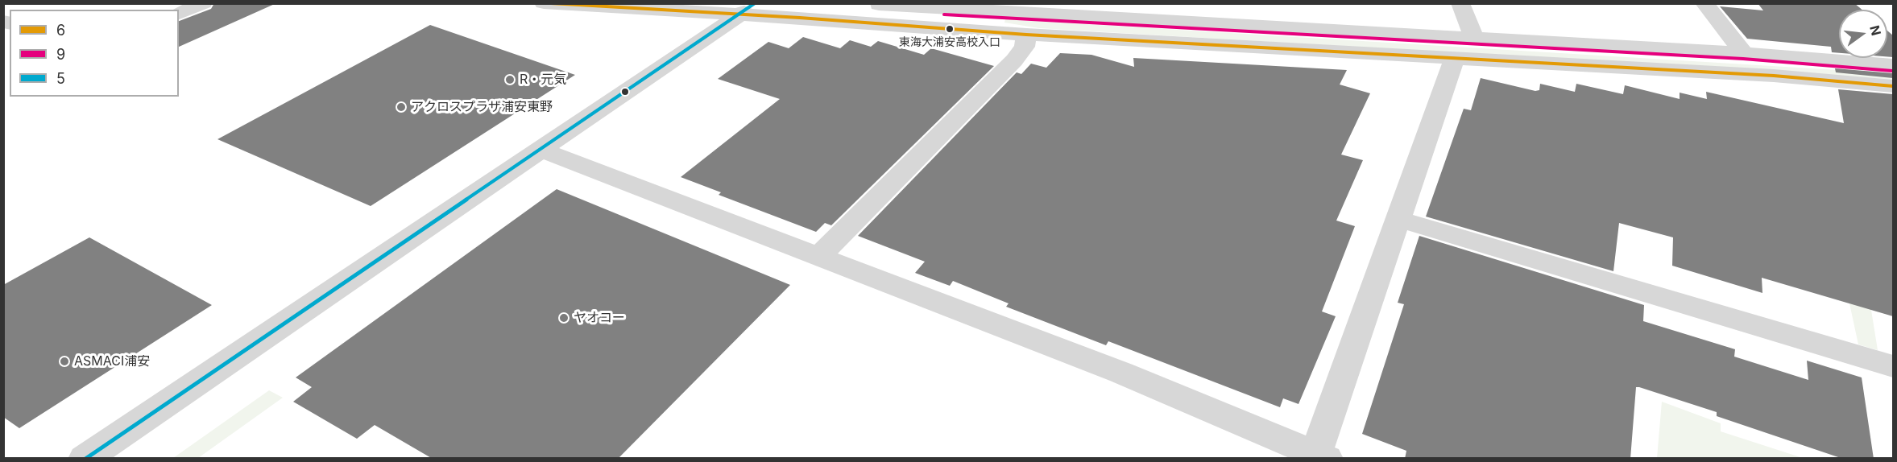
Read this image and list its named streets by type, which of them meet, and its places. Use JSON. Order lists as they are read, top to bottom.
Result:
{
  "places": [
    "東海大浦安高校入口",
    "R・元気",
    "アクロスプラザ浦安東野",
    "ヤオコー",
    "ASMACI浦安"
  ],
  "lines": ["transit line 6", "transit line 5", "transit line 9"],
  "legend": ["6", "9", "5"],
  "north": "right"
}
